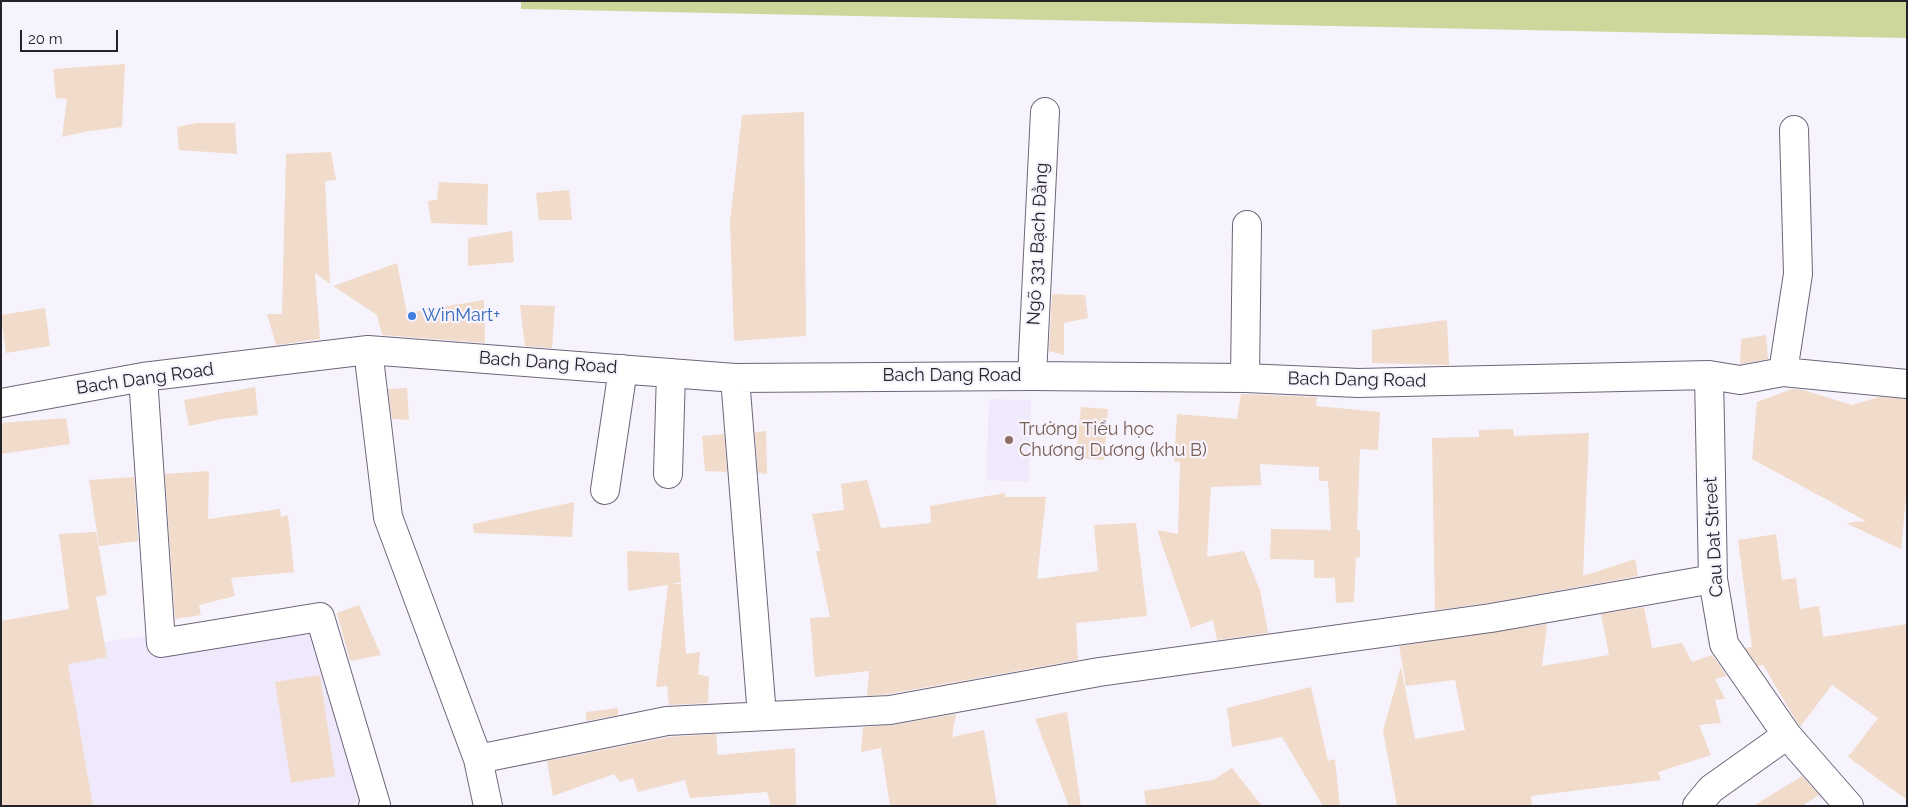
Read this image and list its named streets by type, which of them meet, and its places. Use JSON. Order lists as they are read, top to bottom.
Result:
{
  "streets": {
    "street": ["Ngõ 331 Bạch Đằng", "Bach Dang Road", "Cau Dat Street"]
  },
  "crossings": [
    ["Ngõ 331 Bạch Đằng", "Bach Dang Road"],
    ["Bach Dang Road", "Cau Dat Street"]
  ],
  "places": ["WinMart+", "Trường Tiểu học Chương Dương (khu B)"],
  "scale_bar": "20 m"
}
